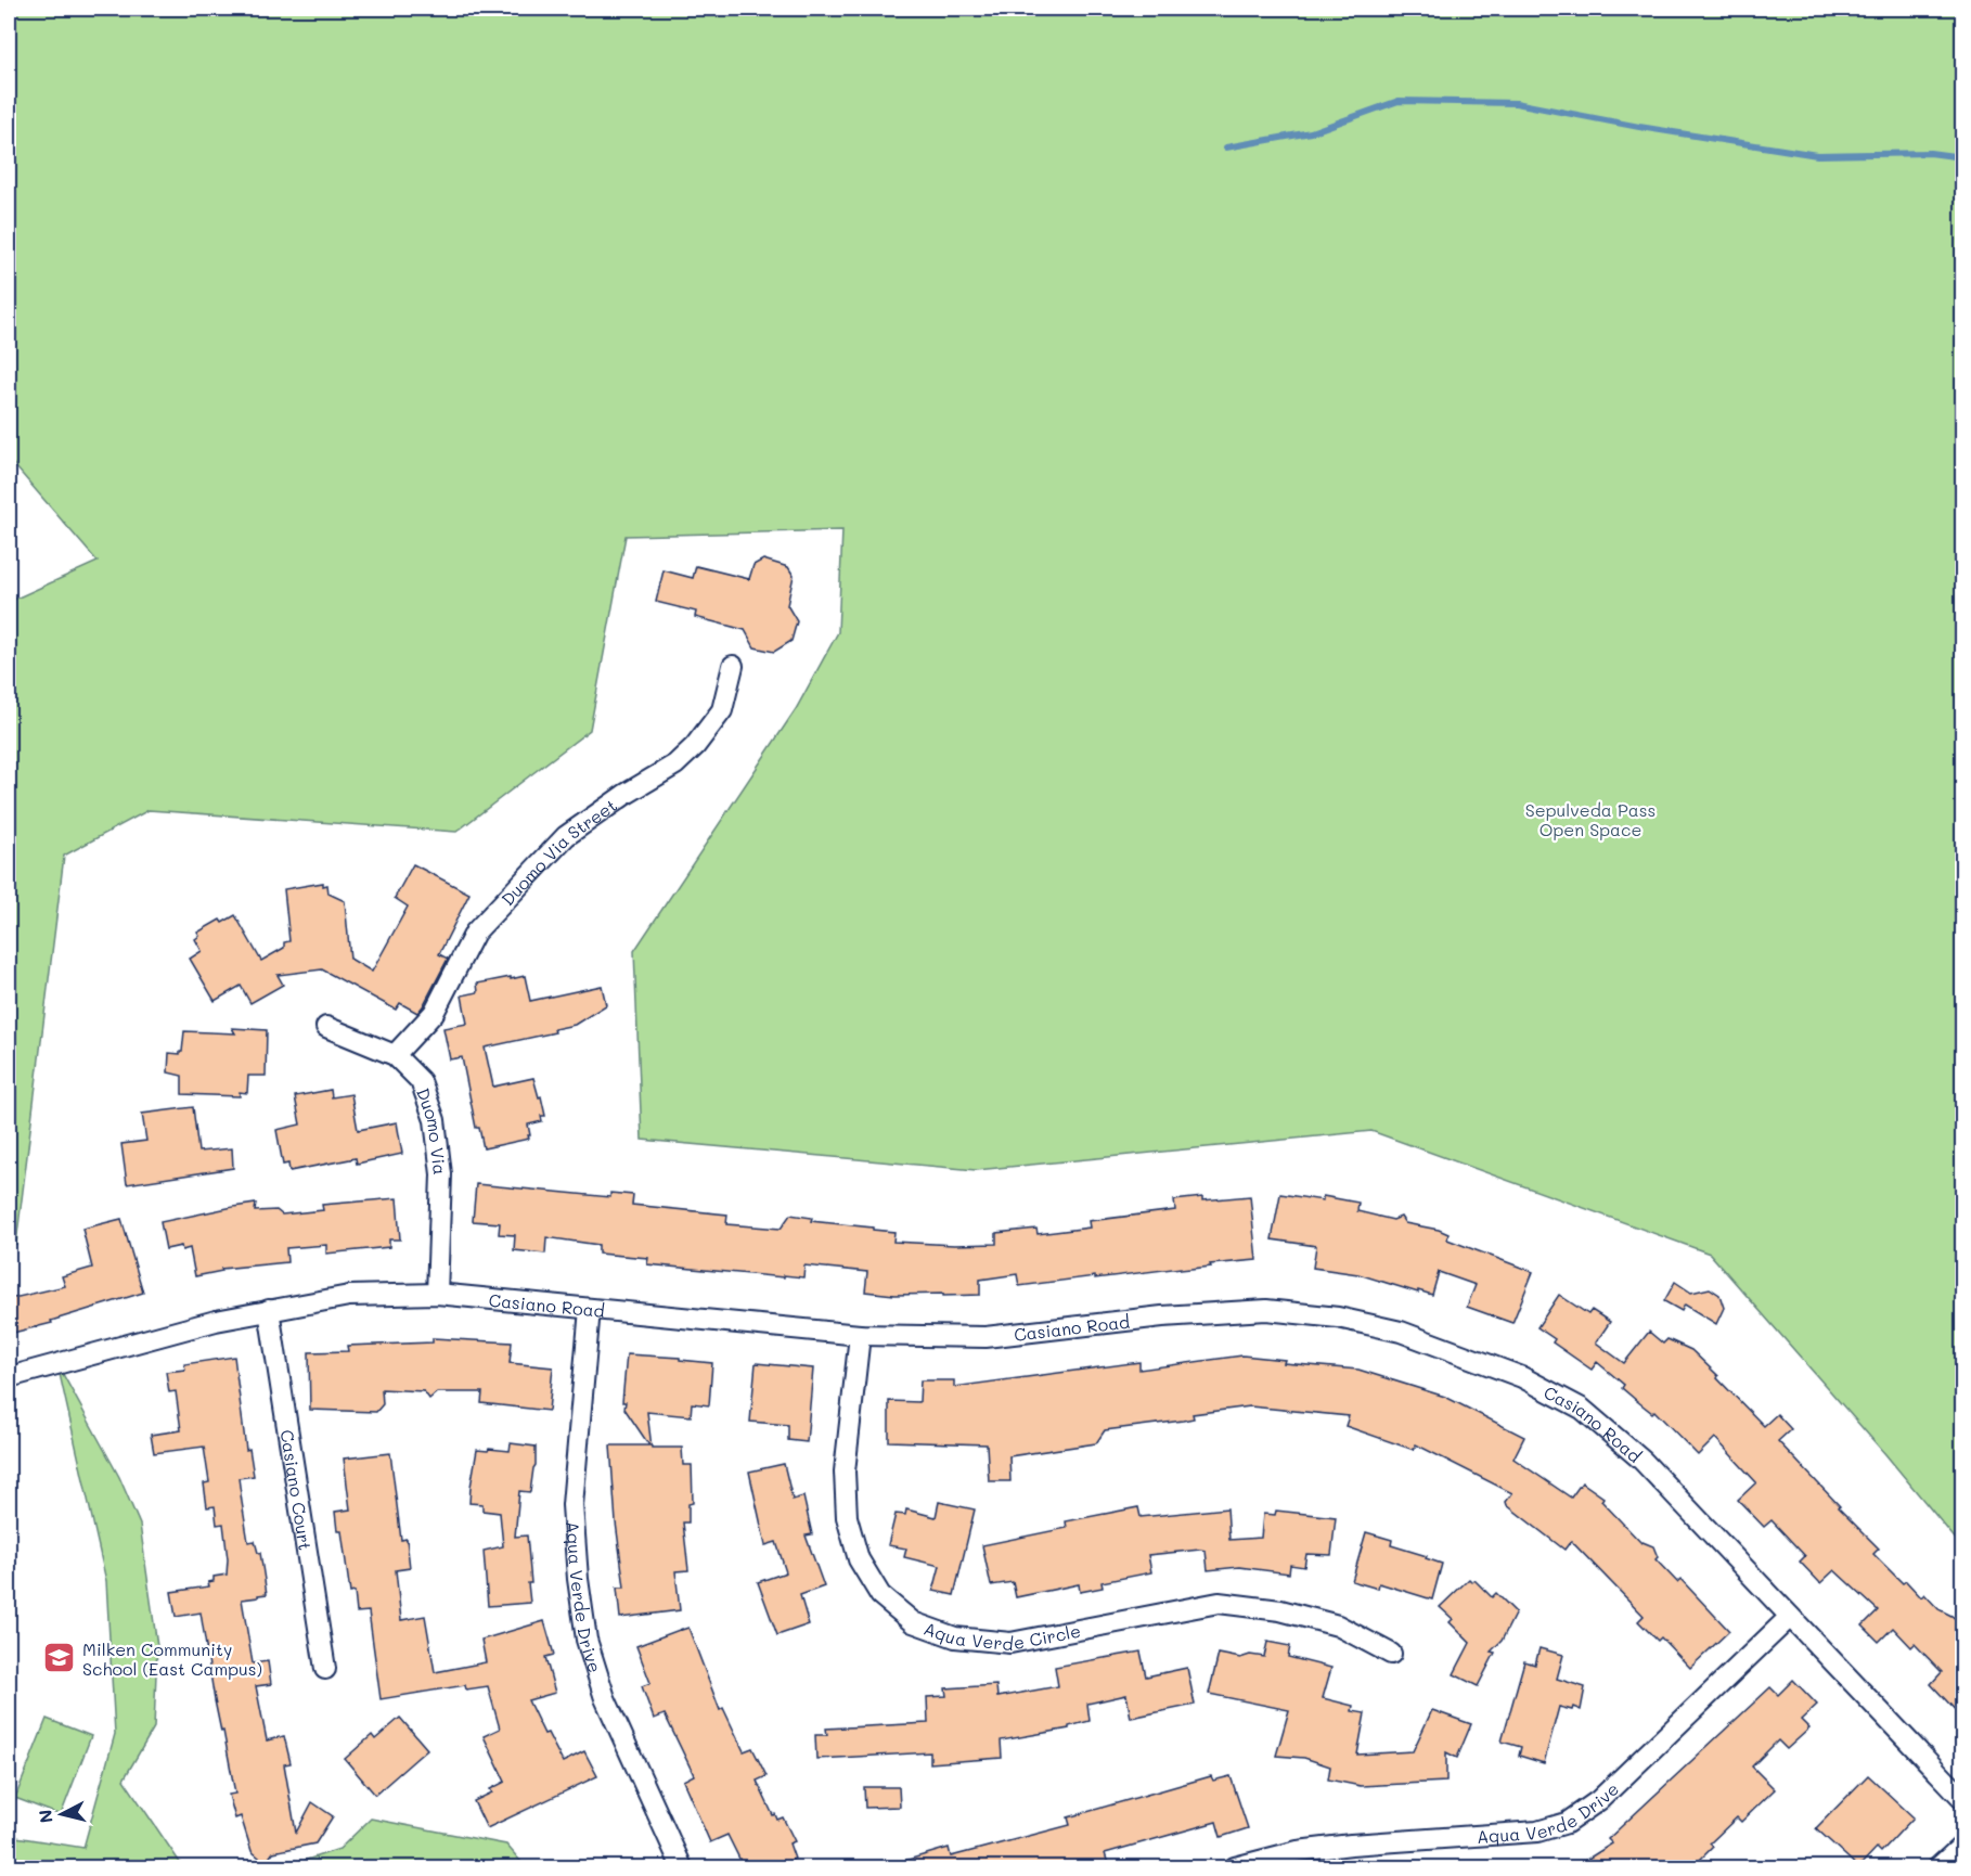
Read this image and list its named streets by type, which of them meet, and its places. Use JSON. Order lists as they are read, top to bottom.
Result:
{
  "streets": {
    "street": [
      "Duomo Via Street",
      "Duomo Via",
      "Casiano Road",
      "Casiano Court",
      "Aqua Verde Drive",
      "Aqua Verde Circle"
    ]
  },
  "crossings": [
    ["Duomo Via Street", "Duomo Via"],
    ["Duomo Via", "Casiano Road"],
    ["Casiano Road", "Casiano Court"],
    ["Casiano Road", "Aqua Verde Drive"],
    ["Casiano Road", "Aqua Verde Circle"]
  ],
  "parks": ["Sepulveda Pass Open Space"],
  "places": {
    "school or university": ["Milken Community School (East Campus)"]
  },
  "north": "left"
}
